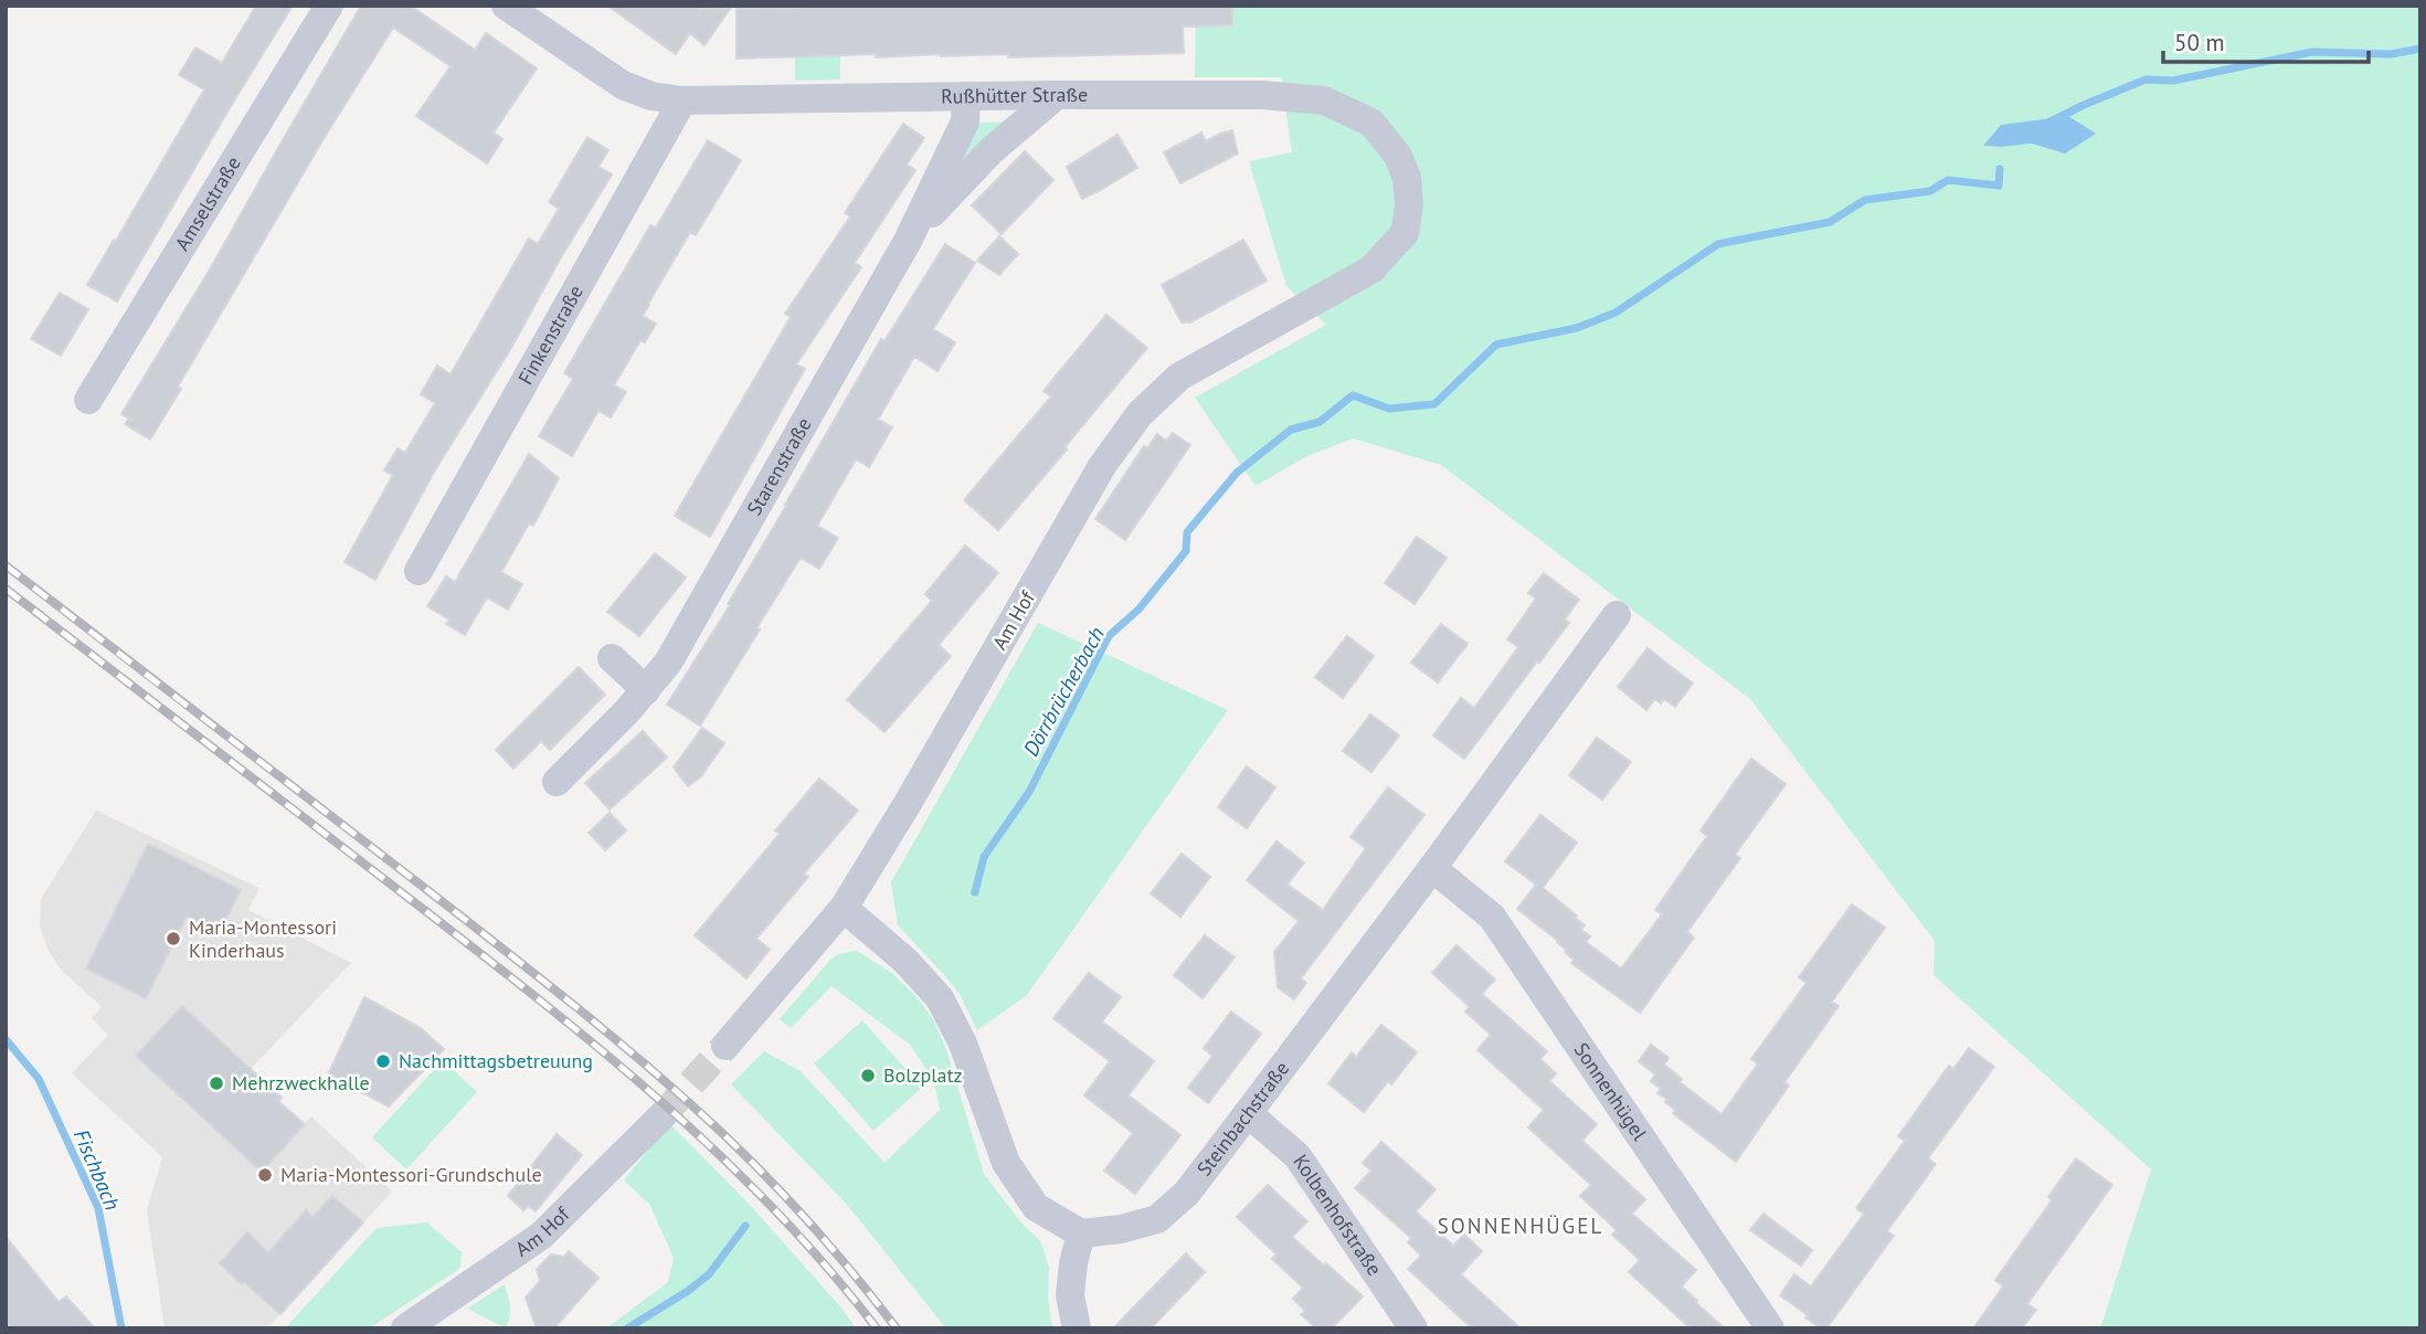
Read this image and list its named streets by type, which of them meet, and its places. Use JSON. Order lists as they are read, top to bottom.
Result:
{
  "streets": {
    "street": [
      "Rußhütter Straße",
      "Amselstraße",
      "Finkenstraße",
      "Starenstraße",
      "Am Hof",
      "Sonnenhügel",
      "Steinbachstraße",
      "Kolbenhofstraße"
    ]
  },
  "crossings": [
    ["Rußhütter Straße", "Finkenstraße"],
    ["Rußhütter Straße", "Starenstraße"],
    ["Rußhütter Straße", "Am Hof"],
    ["Sonnenhügel", "Steinbachstraße"],
    ["Steinbachstraße", "Kolbenhofstraße"]
  ],
  "districts": ["SONNENHÜGEL"],
  "water": ["Dörrbrücherbach", "Fischbach"],
  "places": [
    "Maria-Montessori Kinderhaus",
    "Nachmittagsbetreuung",
    "Bolzplatz",
    "Mehrzweckhalle",
    "Maria-Montessori-Grundschule"
  ],
  "scale_bar": "50 m"
}
